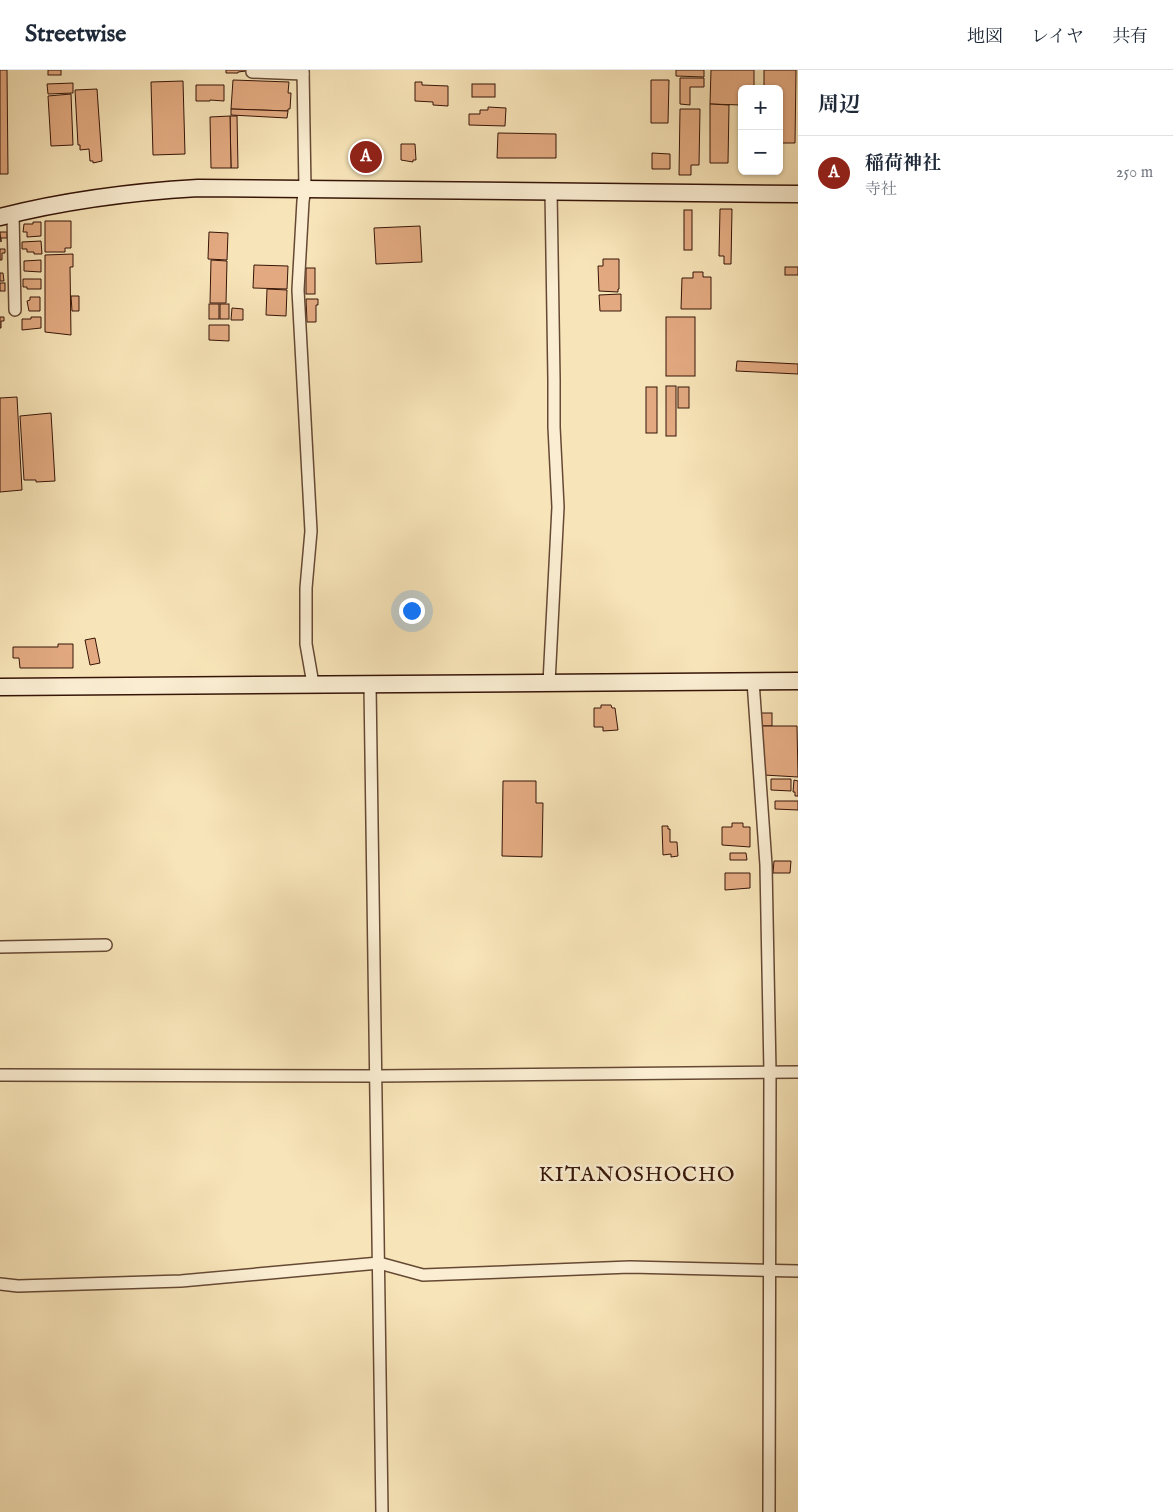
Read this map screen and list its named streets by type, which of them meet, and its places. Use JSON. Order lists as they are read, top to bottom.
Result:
{
  "districts": ["KITANOSHOCHO"],
  "page": {
    "header": "Streetwise",
    "nav": ["地図", "レイヤ", "共有"],
    "heading": "周辺",
    "map_buttons": ["+", "−"],
    "list": [
      {
        "mark": "A",
        "name": "稲荷神社",
        "note": "寺社",
        "value": "250 m"
      }
    ],
    "pins": "A"
  }
}
